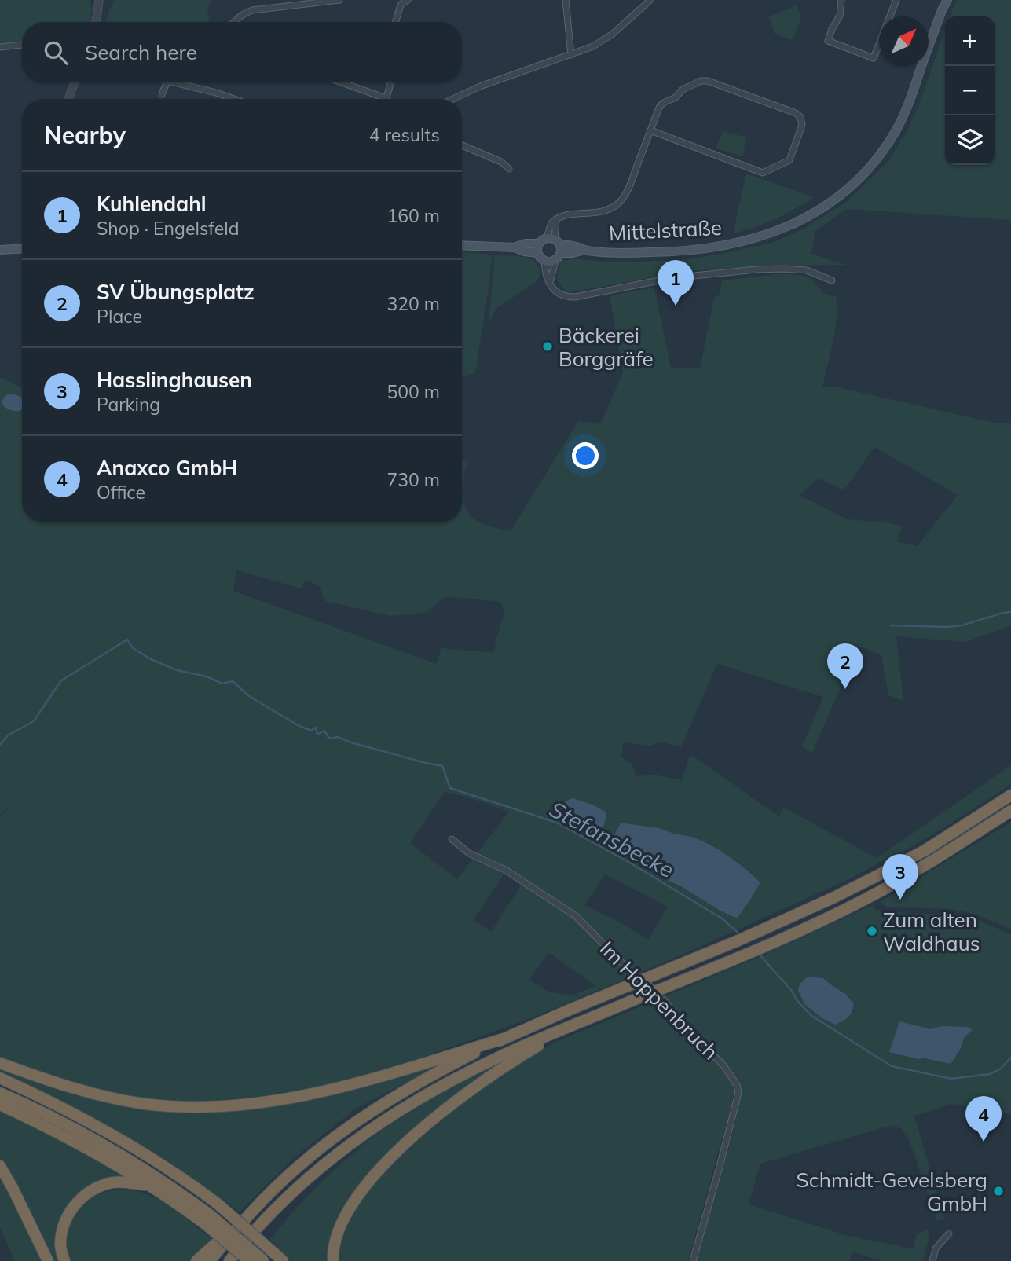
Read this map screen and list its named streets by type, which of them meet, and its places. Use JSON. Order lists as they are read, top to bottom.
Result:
{
  "streets": {
    "main road": ["Mittelstraße"],
    "street": ["Im Hoppenbruch"]
  },
  "water": ["Stefansbecke"],
  "places": ["Bäckerei Borggräfe", "Zum alten Waldhaus", "Schmidt-Gevelsberg GmbH"],
  "north": "top right",
  "page": {
    "map_buttons": ["+", "−"],
    "search": "Search here",
    "heading": ["Nearby", "4 results"],
    "list": [
      {
        "mark": "1",
        "name": "Kuhlendahl",
        "note": "Shop · Engelsfeld",
        "value": "160 m"
      },
      {
        "mark": "2",
        "name": "SV Übungsplatz",
        "note": "Place",
        "value": "320 m"
      },
      {
        "mark": "3",
        "name": "Hasslinghausen",
        "note": "Parking",
        "value": "500 m"
      },
      {
        "mark": "4",
        "name": "Anaxco GmbH",
        "note": "Office",
        "value": "730 m"
      }
    ],
    "pins": [
      "1",
      "2",
      "3",
      "4"
    ]
  }
}
